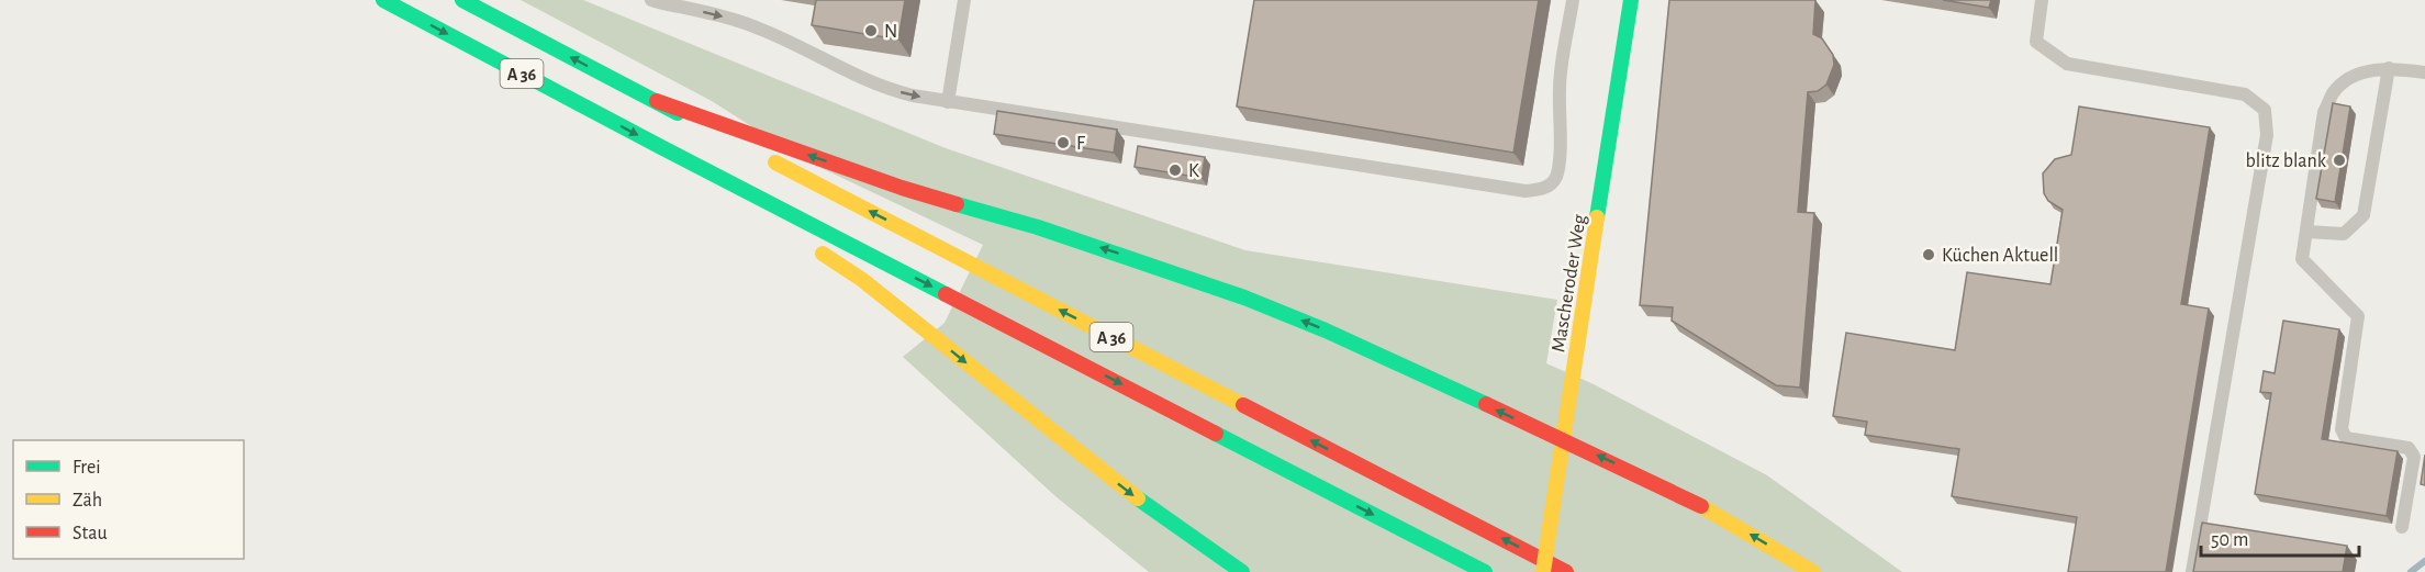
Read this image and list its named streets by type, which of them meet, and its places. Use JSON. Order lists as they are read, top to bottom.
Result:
{
  "streets": {
    "main road": ["A 36", "Mascheroder Weg"]
  },
  "places": [
    "N",
    "F",
    "blitz blank",
    "K",
    "Küchen Aktuell"
  ],
  "legend": ["Frei", "Zäh", "Stau"],
  "scale_bar": "50 m"
}
